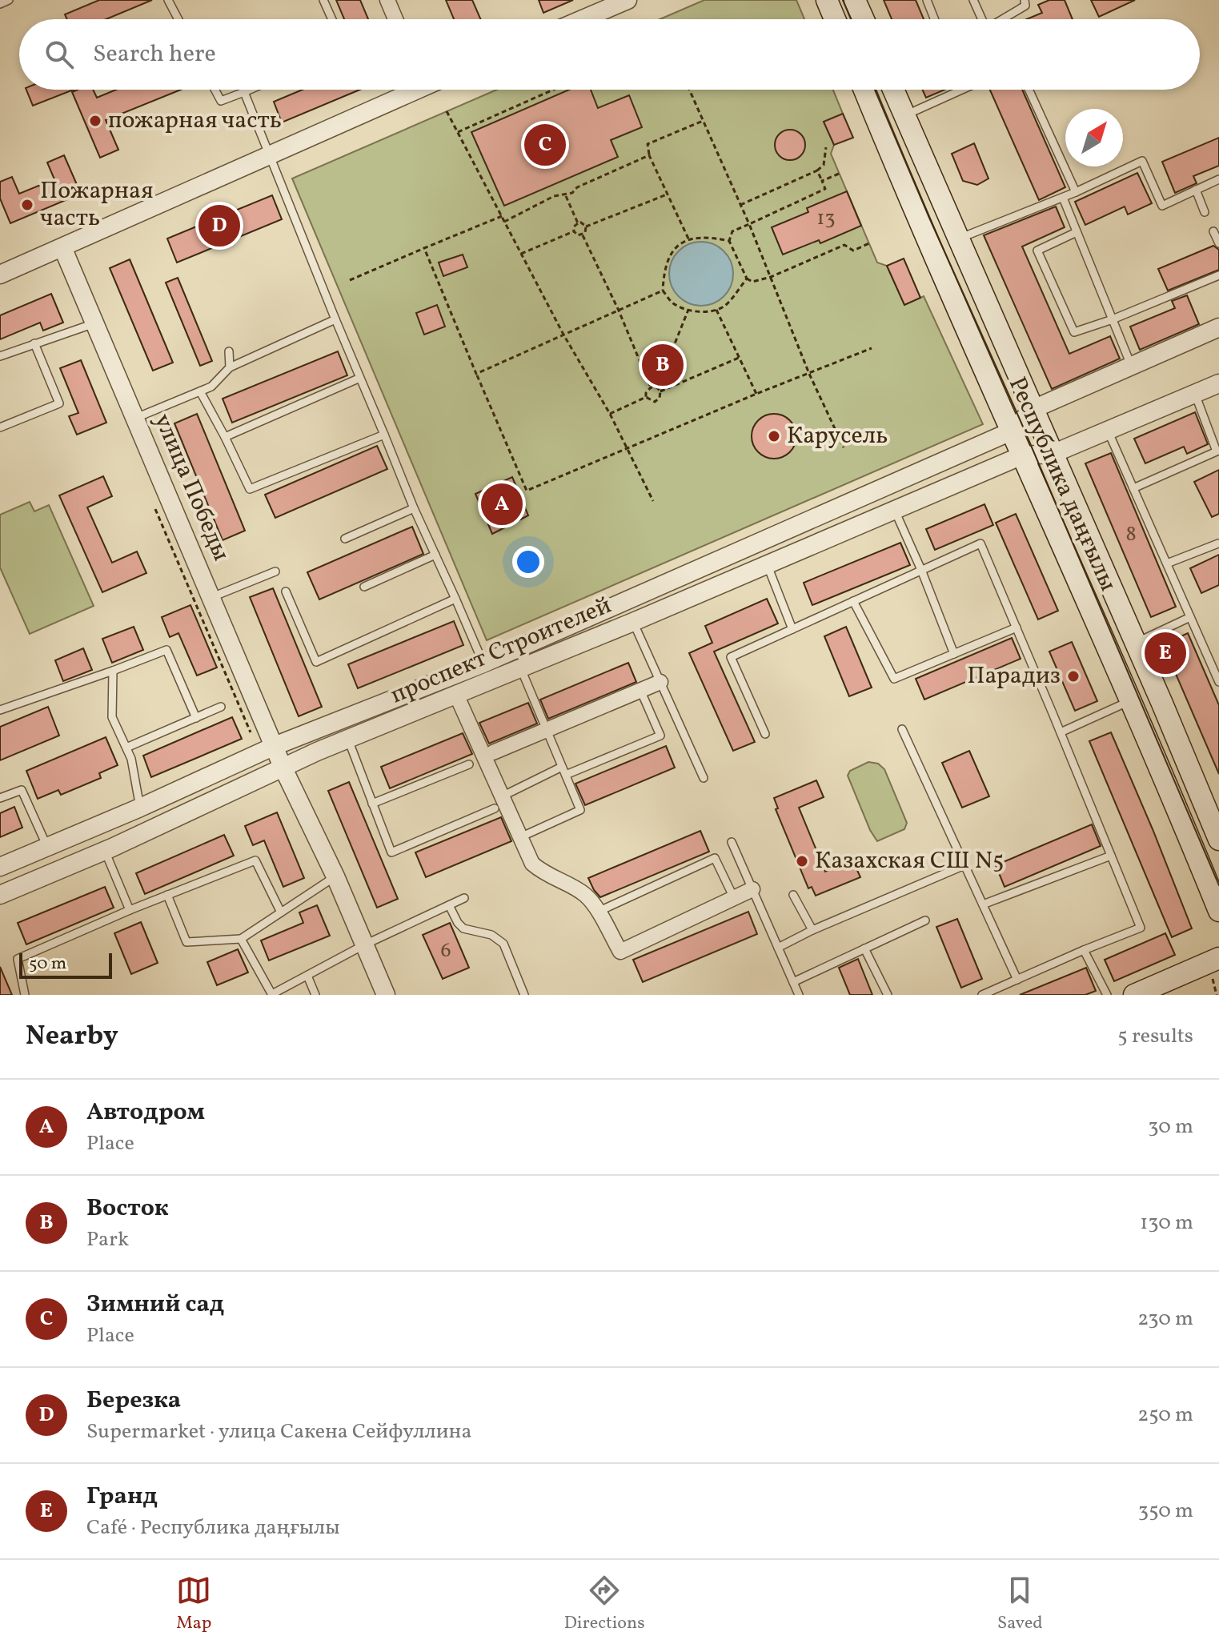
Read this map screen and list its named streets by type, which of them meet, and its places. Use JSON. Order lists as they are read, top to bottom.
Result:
{
  "streets": {
    "main road": ["Республика даңғылы"],
    "street": ["улица Победы", "проспект Строителей"]
  },
  "crossings": [
    ["Республика даңғылы", "проспект Строителей"],
    ["улица Победы", "проспект Строителей"]
  ],
  "places": [
    "пожарная часть",
    "Пожарная часть",
    "Карусель",
    "Парадиз",
    "Казахская СШ N5"
  ],
  "house_numbers": ["13", "8", "6"],
  "scale_bar": "50 m",
  "north": "top right",
  "page": {
    "search": "Search here",
    "pins": [
      "C",
      "D",
      "B",
      "A",
      "E"
    ],
    "scale": "50 m",
    "heading": ["Nearby", "5 results"],
    "list": [
      {
        "mark": "A",
        "name": "Автодром",
        "note": "Place",
        "value": "30 m"
      },
      {
        "mark": "B",
        "name": "Восток",
        "note": "Park",
        "value": "130 m"
      },
      {
        "mark": "C",
        "name": "Зимний сад",
        "note": "Place",
        "value": "230 m"
      },
      {
        "mark": "D",
        "name": "Березка",
        "note": "Supermarket · улица Сакена Сейфуллина",
        "value": "250 m"
      },
      {
        "mark": "E",
        "name": "Гранд",
        "note": "Café · Республика даңғылы",
        "value": "350 m"
      }
    ],
    "nav": ["Map", "Directions", "Saved"]
  }
}
